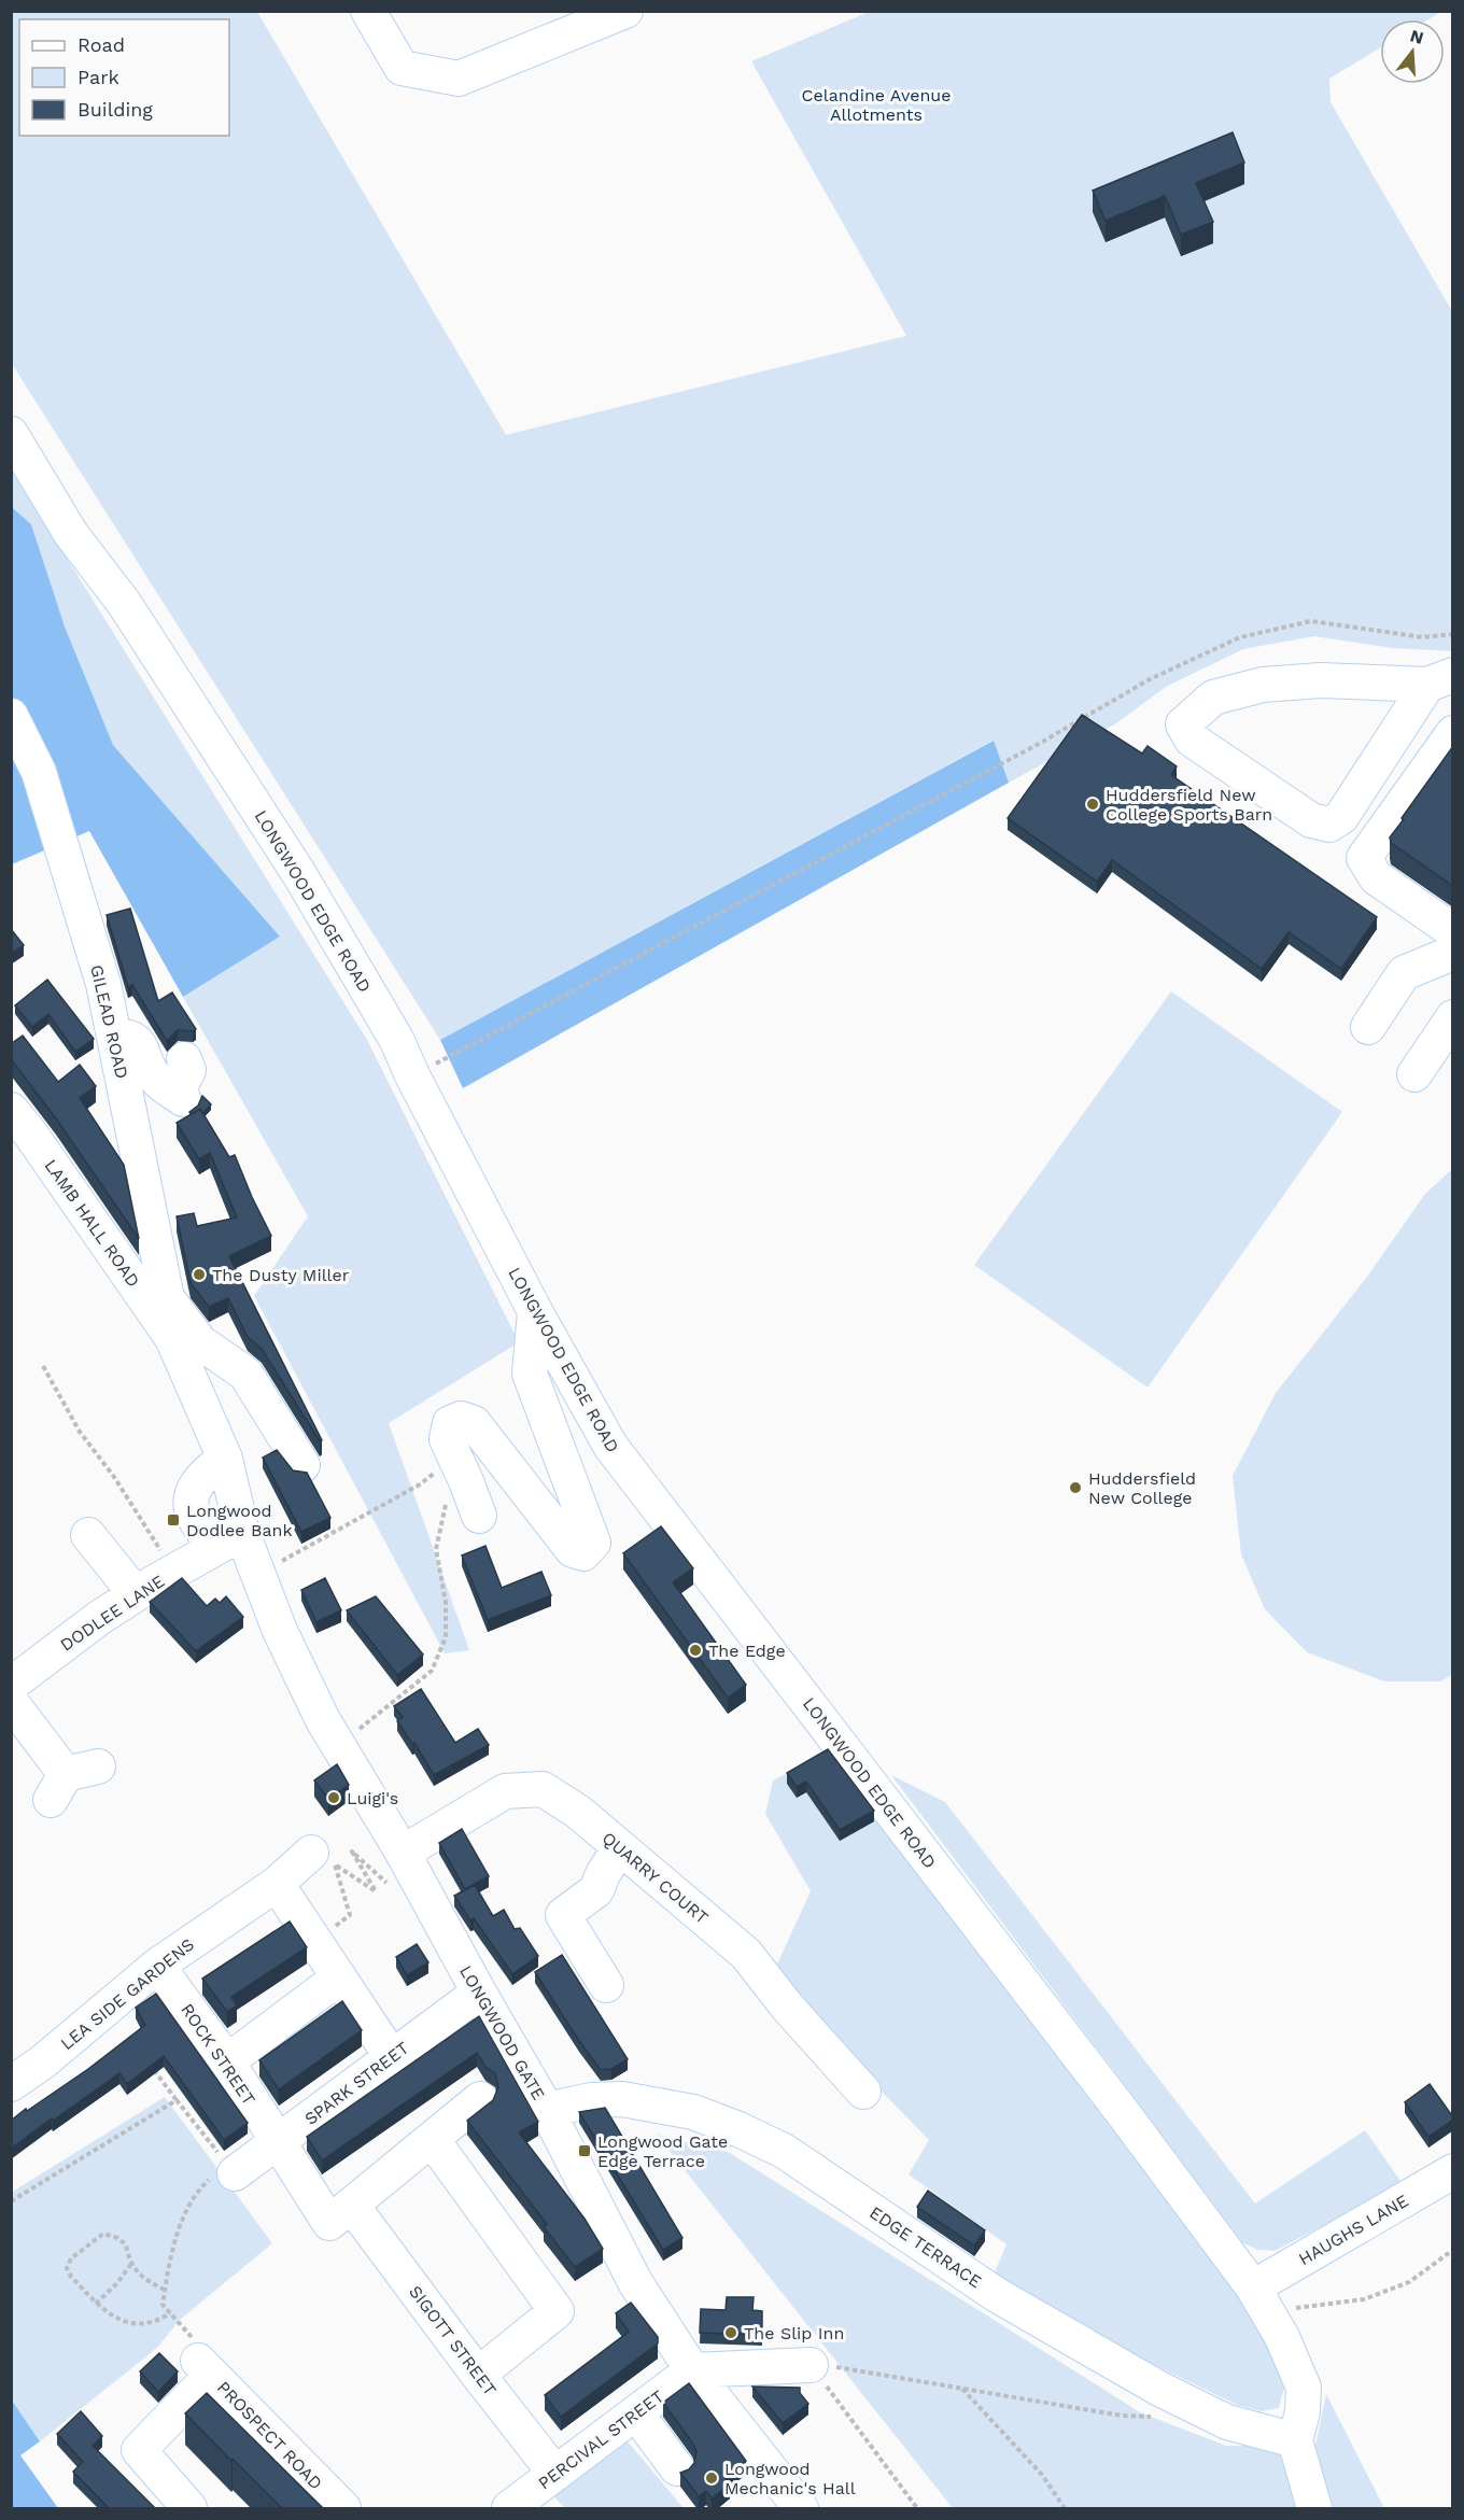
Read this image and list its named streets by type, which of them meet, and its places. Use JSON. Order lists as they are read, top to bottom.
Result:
{
  "streets": {
    "street": [
      "LONGWOOD EDGE ROAD",
      "GILEAD ROAD",
      "LAMB HALL ROAD",
      "DODLEE LANE",
      "QUARRY COURT",
      "LEA SIDE GARDENS",
      "LONGWOOD GATE",
      "ROCK STREET",
      "SPARK STREET",
      "HAUGHS LANE",
      "EDGE TERRACE",
      "SIGOTT STREET",
      "PROSPECT ROAD",
      "PERCIVAL STREET"
    ]
  },
  "crossings": [
    ["LONGWOOD EDGE ROAD", "HAUGHS LANE"],
    ["LONGWOOD EDGE ROAD", "EDGE TERRACE"],
    ["GILEAD ROAD", "LAMB HALL ROAD"],
    ["DODLEE LANE", "LONGWOOD GATE"],
    ["QUARRY COURT", "LONGWOOD GATE"],
    ["LEA SIDE GARDENS", "ROCK STREET"],
    ["LONGWOOD GATE", "SPARK STREET"],
    ["LONGWOOD GATE", "EDGE TERRACE"],
    ["LONGWOOD GATE", "PERCIVAL STREET"],
    ["ROCK STREET", "SPARK STREET"],
    ["ROCK STREET", "SIGOTT STREET"],
    ["SIGOTT STREET", "PERCIVAL STREET"]
  ],
  "parks": ["Celandine Avenue Allotments"],
  "places": {
    "other": [
      "Huddersfield New College Sports Barn",
      "The Dusty Miller",
      "Huddersfield New College",
      "The Edge",
      "Luigi's",
      "The Slip Inn",
      "Longwood Mechanic's Hall"
    ],
    "transit": ["Longwood Dodlee Bank", "Longwood Gate Edge Terrace"]
  },
  "legend": ["Road", "Park", "Building"],
  "north": "top"
}
